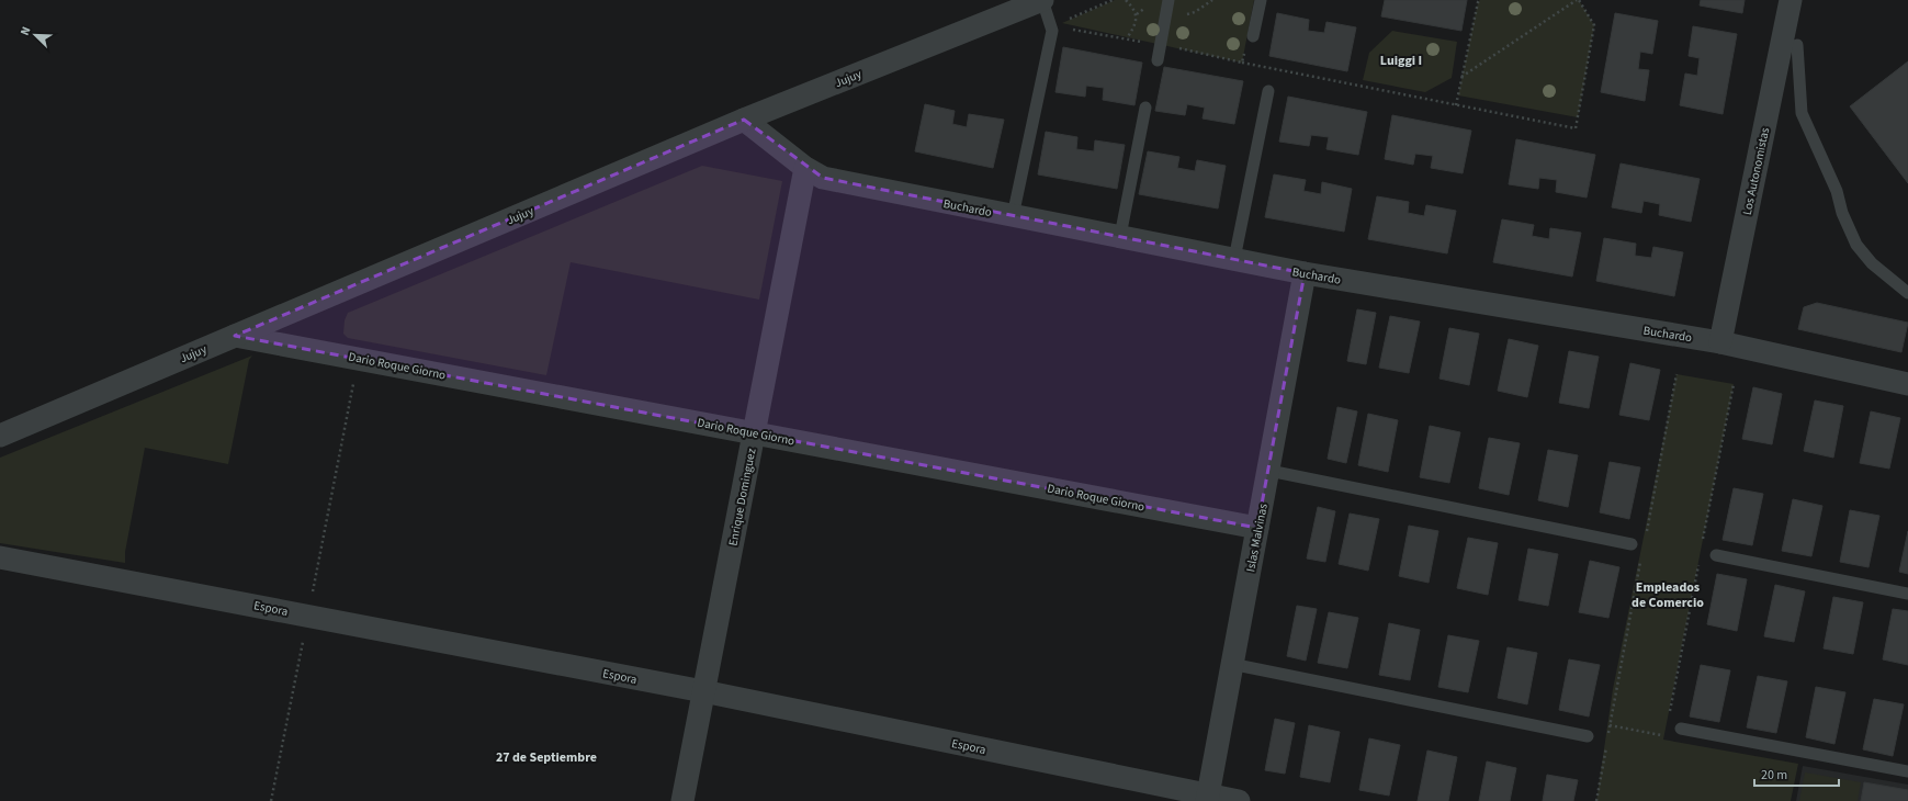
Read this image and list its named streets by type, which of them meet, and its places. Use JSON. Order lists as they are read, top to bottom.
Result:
{
  "streets": {
    "street": [
      "Jujuy",
      "Los Autonomistas",
      "Buchardo",
      "Dario Roque Giorno",
      "Enrique Dominguez",
      "Islas Malvinas",
      "Espora"
    ]
  },
  "crossings": [
    ["Jujuy", "Buchardo"],
    ["Jujuy", "Dario Roque Giorno"],
    ["Los Autonomistas", "Buchardo"],
    ["Buchardo", "Enrique Dominguez"],
    ["Buchardo", "Islas Malvinas"],
    ["Dario Roque Giorno", "Enrique Dominguez"],
    ["Dario Roque Giorno", "Islas Malvinas"],
    ["Enrique Dominguez", "Espora"],
    ["Islas Malvinas", "Espora"]
  ],
  "districts": ["Luiggi I", "Empleados de Comercio", "27 de Septiembre"],
  "scale_bar": "20 m",
  "north": "top left"
}
